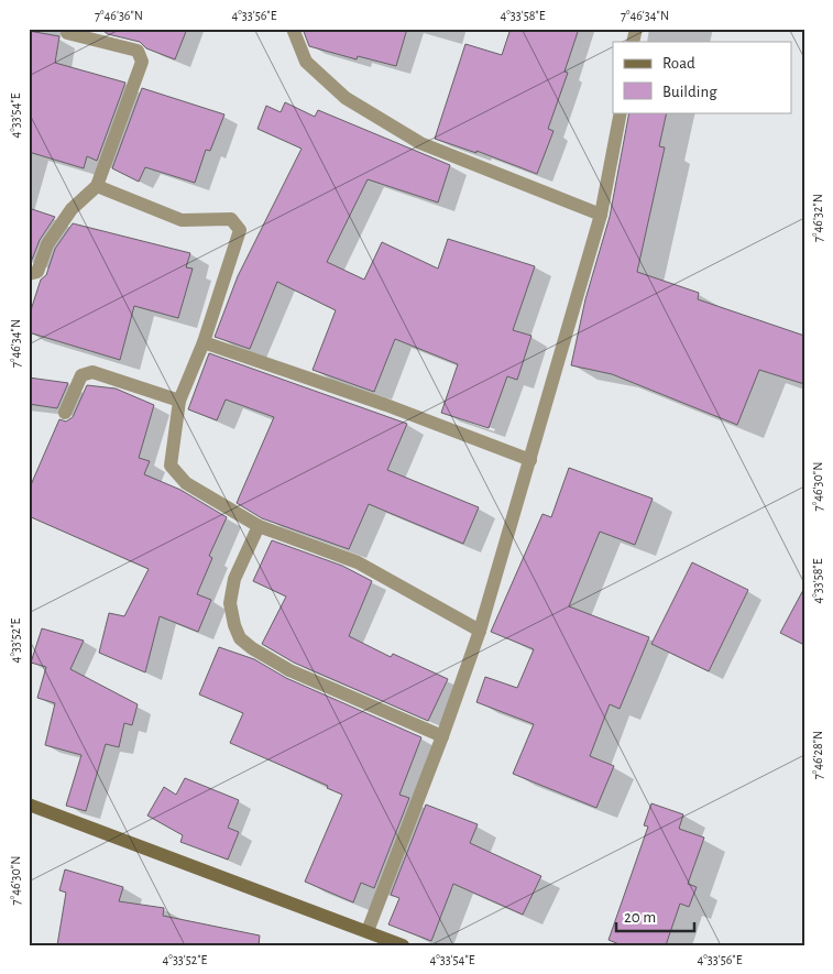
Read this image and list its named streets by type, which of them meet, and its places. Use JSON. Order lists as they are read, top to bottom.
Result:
{
  "legend": ["Road", "Building"],
  "scale_bar": "20 m",
  "coordinates": [
    "7°46'36\"N",
    "4°33'56\"E",
    "4°33'58\"E",
    "7°46'34\"N",
    "4°33'54\"E",
    "7°46'32\"N",
    "7°46'30\"N",
    "4°33'52\"E",
    "7°46'28\"N"
  ]
}
